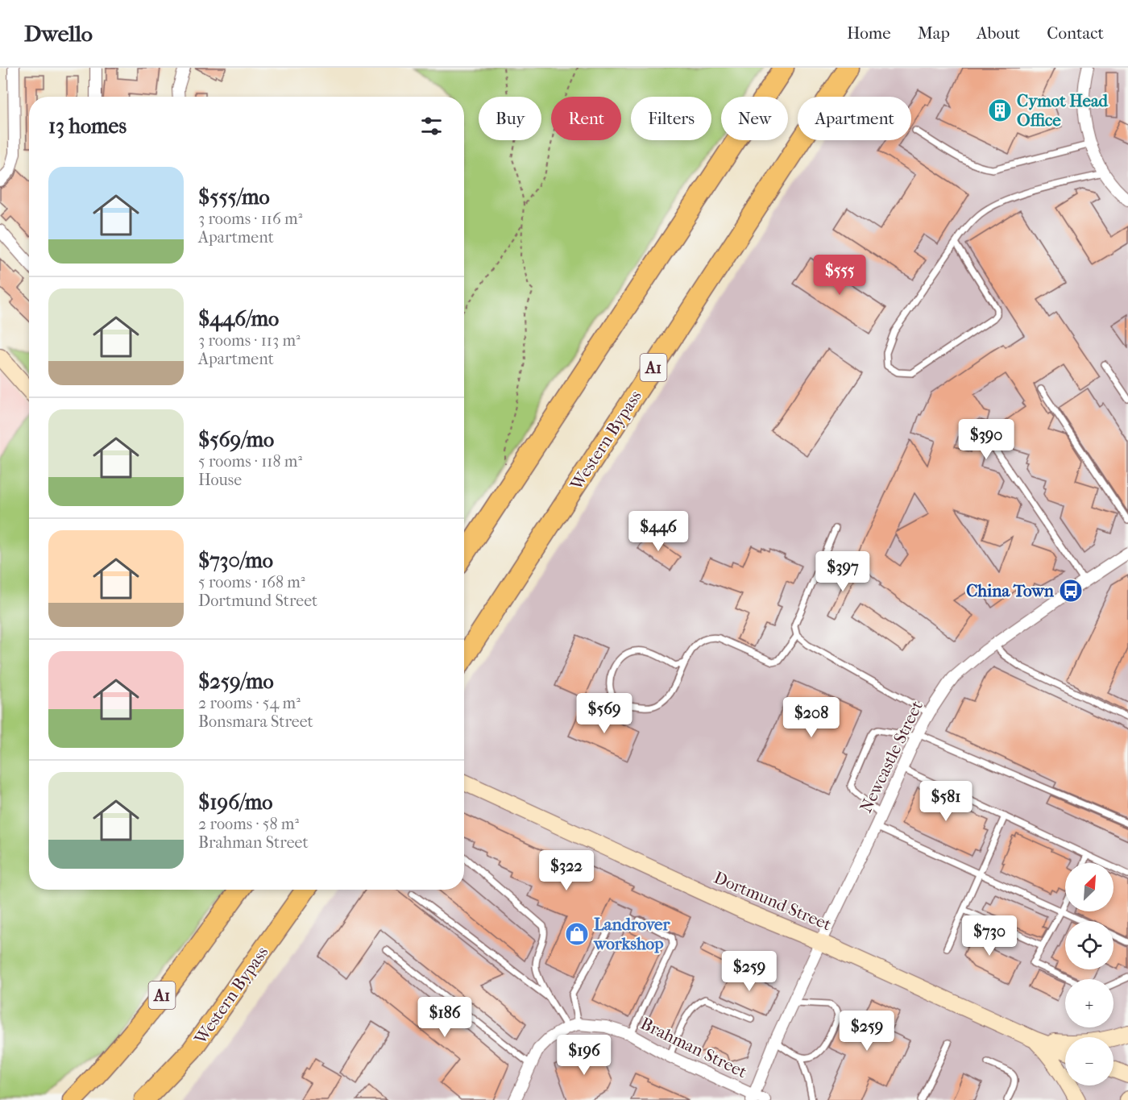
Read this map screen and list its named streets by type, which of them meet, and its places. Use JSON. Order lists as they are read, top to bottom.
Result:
{
  "streets": {
    "highway": ["A1", "Western Bypass"],
    "street": ["Newcastle Street", "Dortmund Street", "Brahman Street"]
  },
  "crossings": [
    ["Newcastle Street", "Dortmund Street"]
  ],
  "places": {
    "building": ["Cymot Head Office"],
    "bus stop": ["China Town"],
    "shop": ["Landrover workshop"]
  },
  "north": "top right",
  "page": {
    "header": "Dwello",
    "nav": [
      "Home",
      "Map",
      "About",
      "Contact"
    ],
    "chip": [
      "Buy",
      "Rent",
      "Filters",
      "New",
      "Apartment"
    ],
    "heading": "13 homes",
    "list": [
      {
        "name": "$555/mo",
        "note": "3 rooms · 116 m² · Apartment"
      },
      {
        "name": "$446/mo",
        "note": "3 rooms · 113 m² · Apartment"
      },
      {
        "name": "$569/mo",
        "note": "5 rooms · 118 m² · House"
      },
      {
        "name": "$730/mo",
        "note": "5 rooms · 168 m² · Dortmund Street"
      },
      {
        "name": "$259/mo",
        "note": "2 rooms · 54 m² · Bonsmara Street"
      },
      {
        "name": "$196/mo",
        "note": "2 rooms · 58 m² · Brahman Street"
      }
    ],
    "price": [
      "$555",
      "$390",
      "$446",
      "$397",
      "$569",
      "$208",
      "$581",
      "$322",
      "$730",
      "$259",
      "$186",
      "$259",
      "$196"
    ],
    "map_buttons": ["+", "−"]
  }
}
